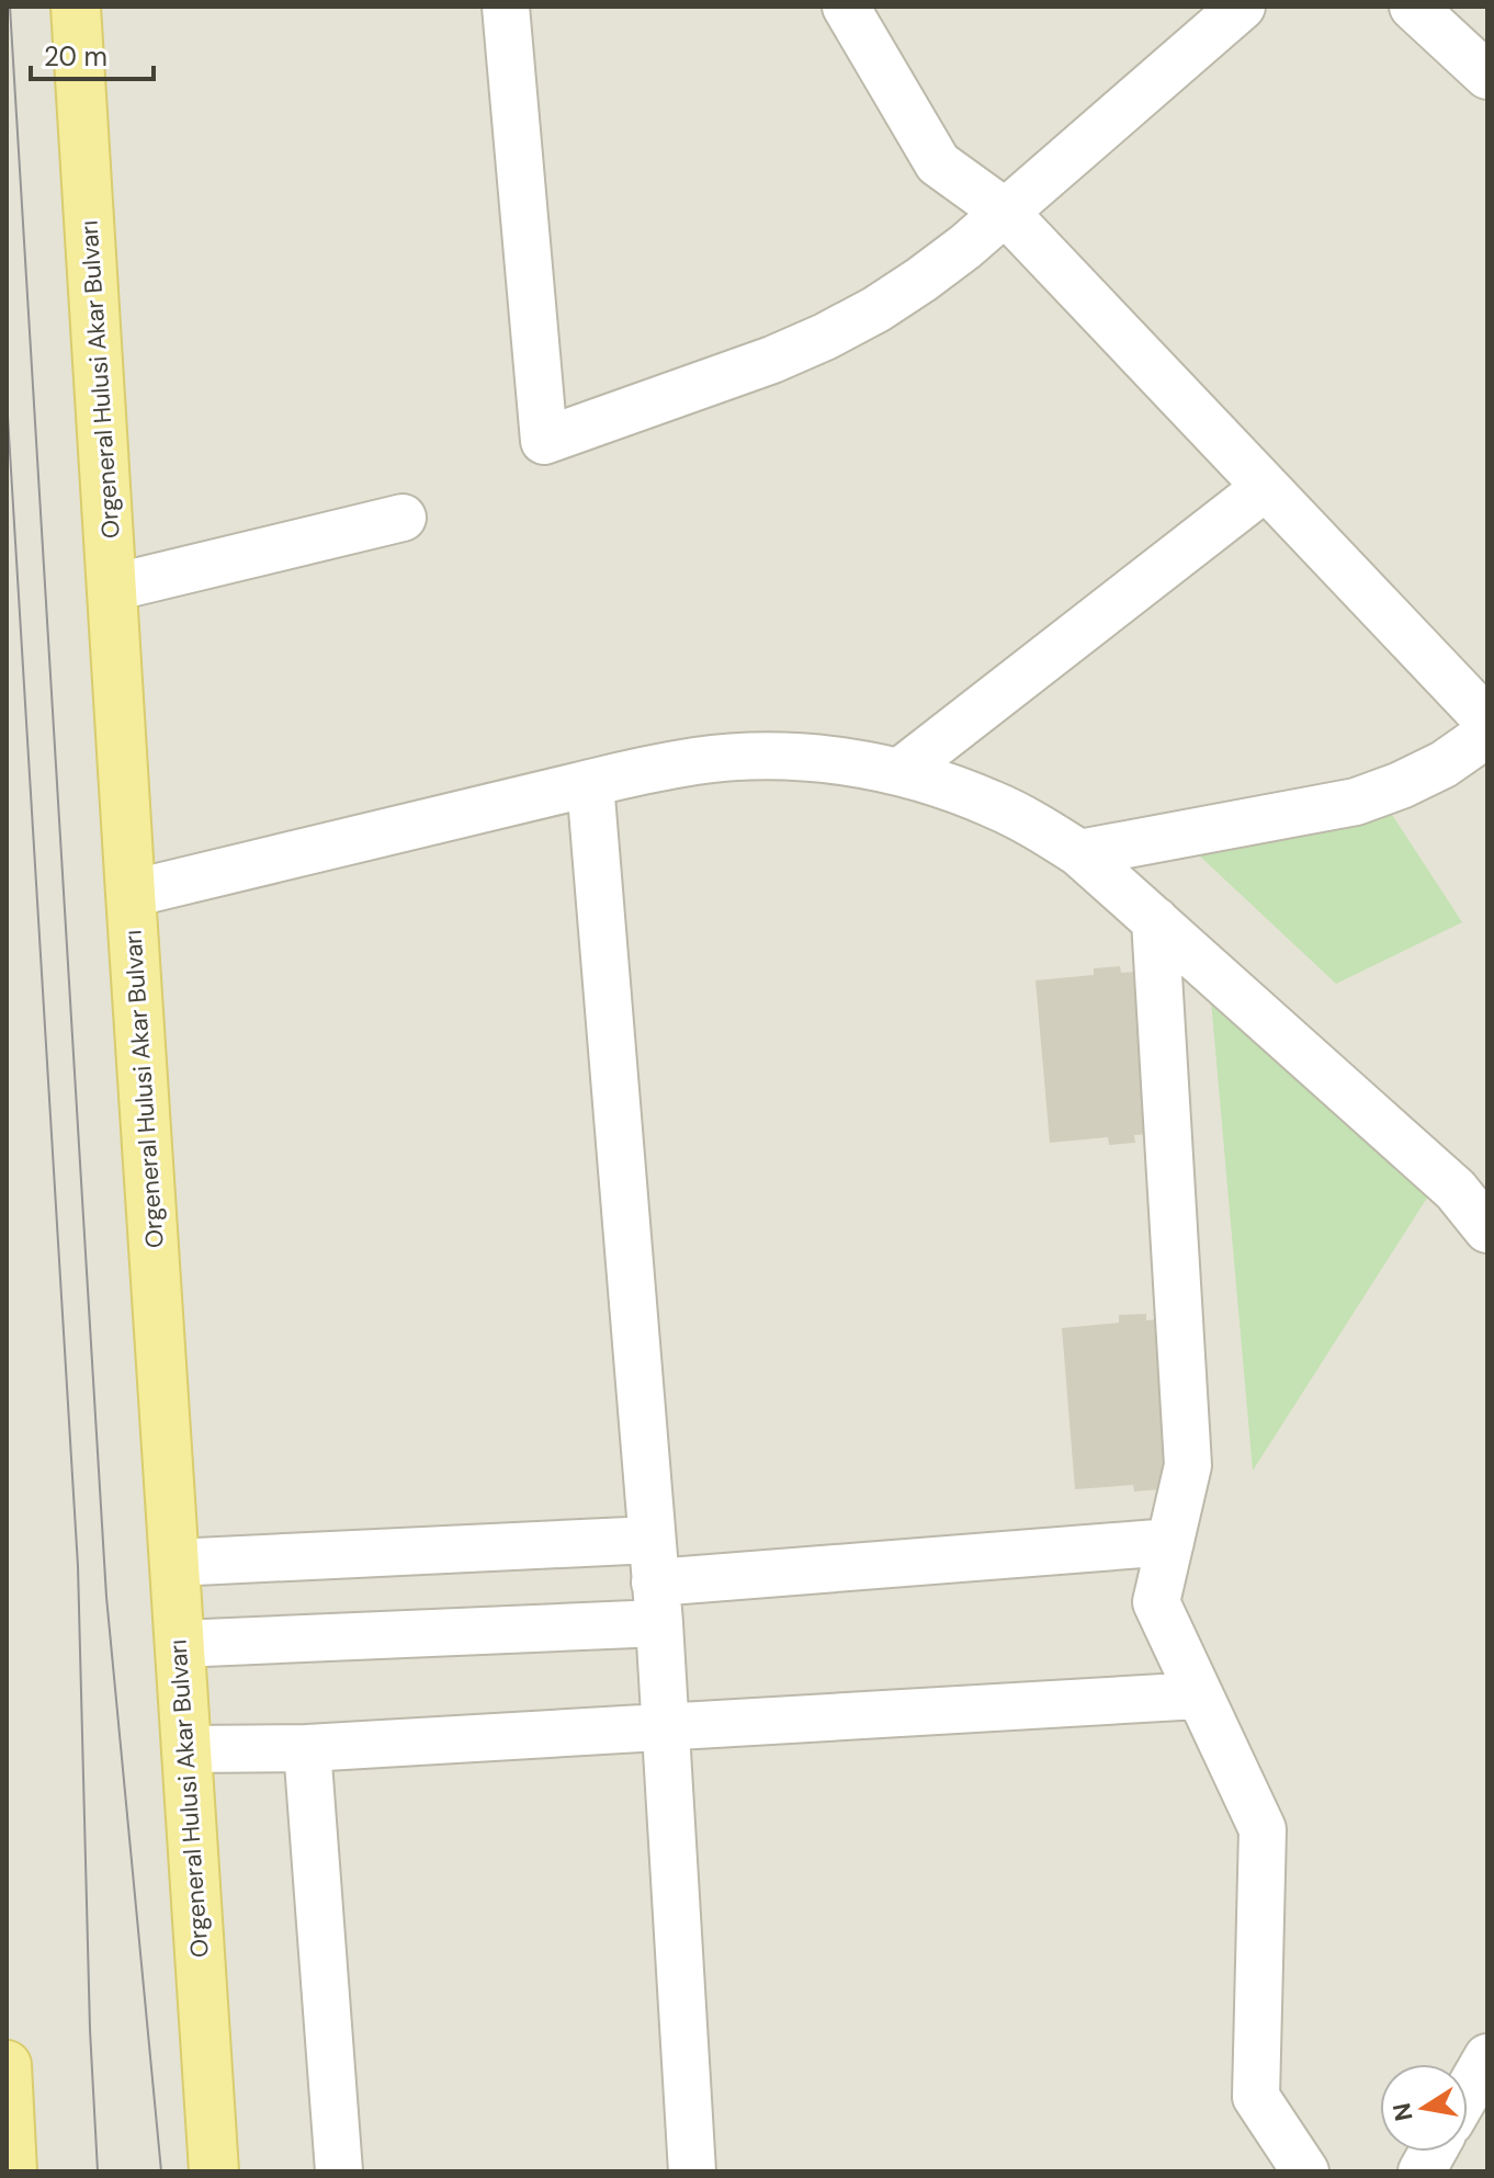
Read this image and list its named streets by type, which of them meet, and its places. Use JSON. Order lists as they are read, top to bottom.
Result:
{
  "streets": {
    "main road": ["Orgeneral Hulusi Akar Bulvarı"]
  },
  "scale_bar": "20 m",
  "north": "left"
}
